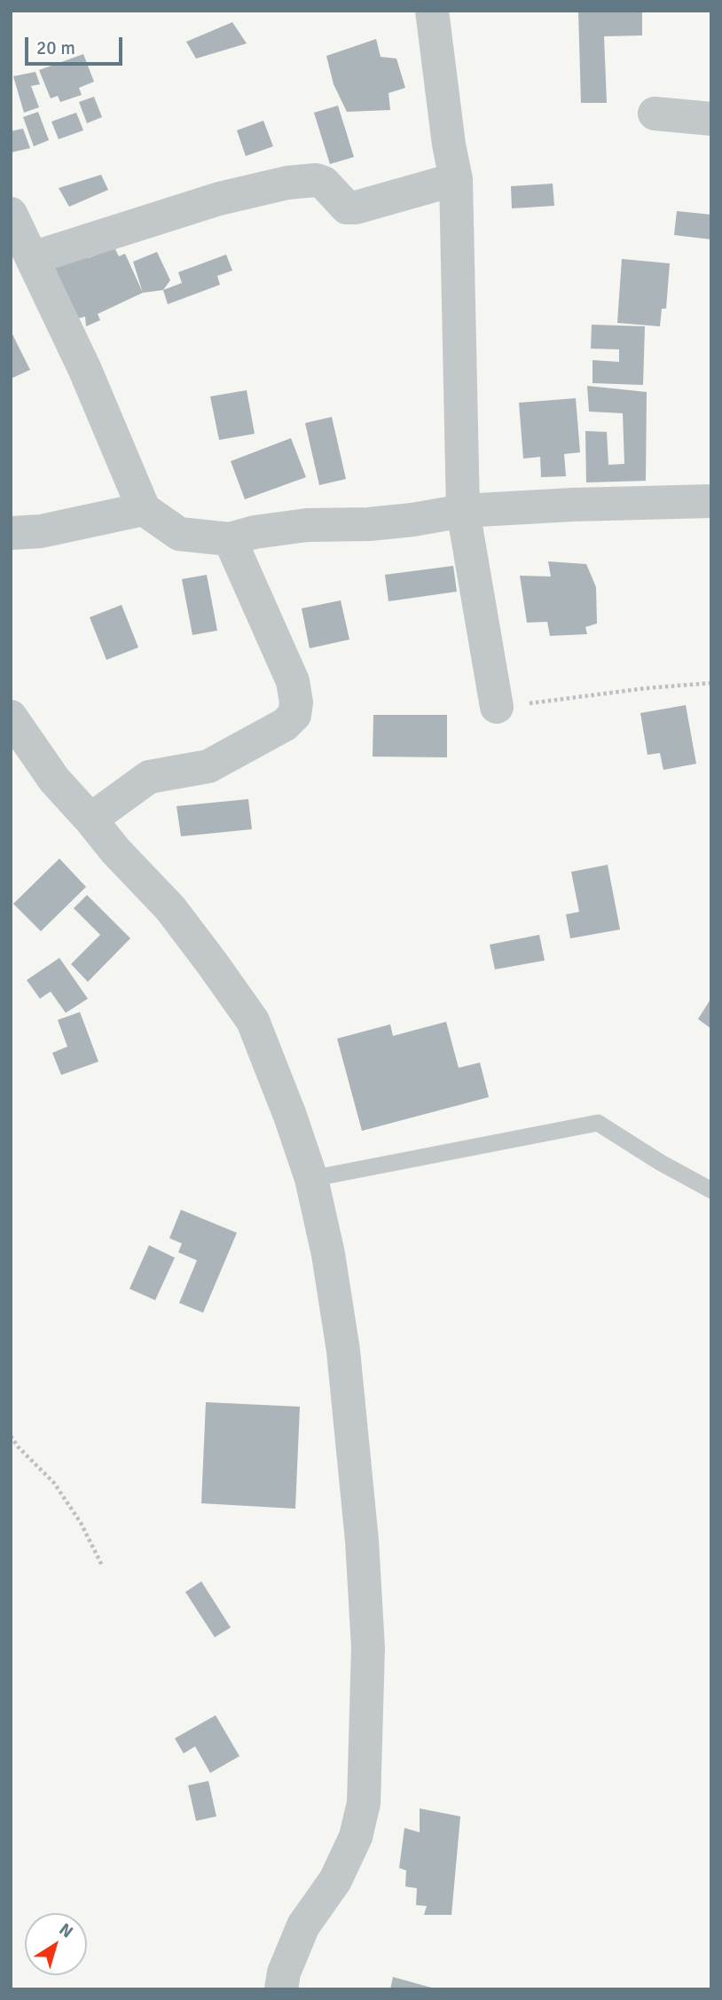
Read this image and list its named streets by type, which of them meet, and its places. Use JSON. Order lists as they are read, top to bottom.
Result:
{
  "scale_bar": "20 m",
  "north": "top right"
}
